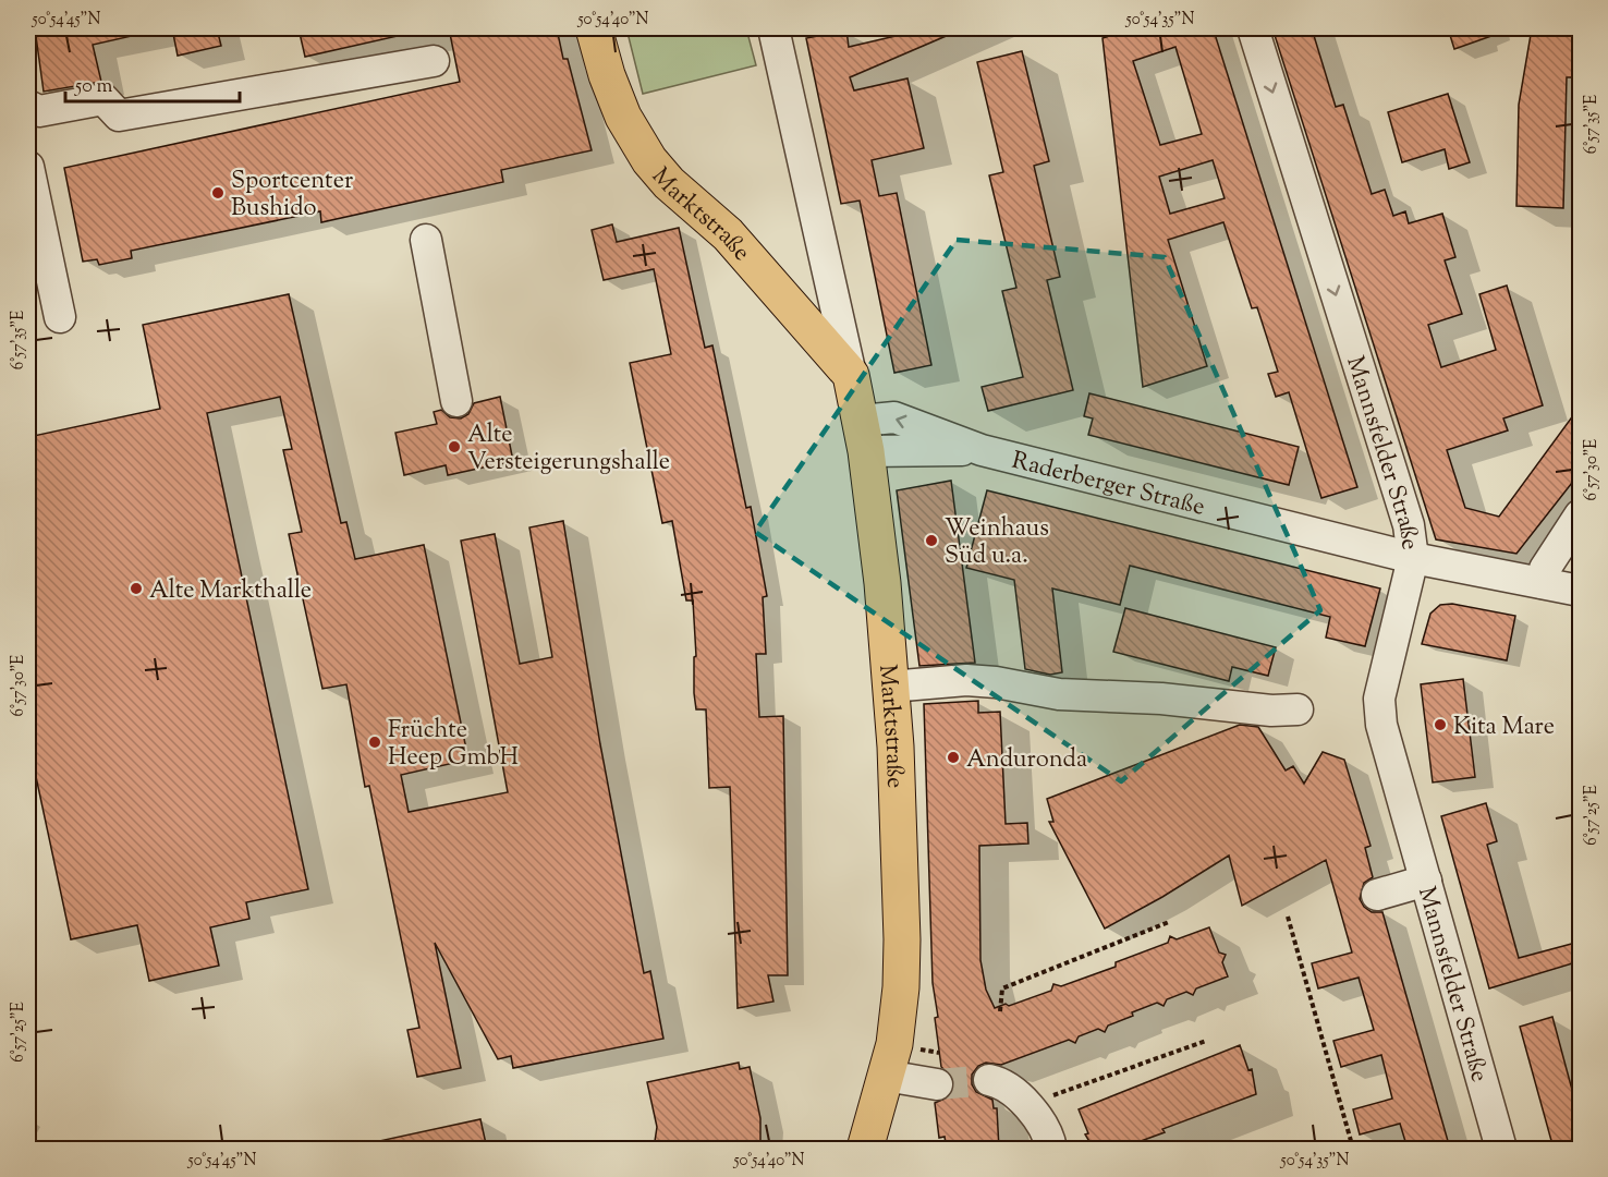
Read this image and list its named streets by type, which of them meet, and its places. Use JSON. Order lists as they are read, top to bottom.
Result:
{
  "streets": {
    "main road": ["Marktstraße"],
    "street": ["Mannsfelder Straße", "Raderberger Straße"]
  },
  "crossings": [
    ["Marktstraße", "Raderberger Straße"],
    ["Mannsfelder Straße", "Raderberger Straße"]
  ],
  "one_way": ["Mannsfelder Straße"],
  "places": [
    "Sportcenter Bushido",
    "Alte Versteigerungshalle",
    "Weinhaus Süd u.a.",
    "Alte Markthalle",
    "Kita Mare",
    "Früchte Heep GmbH",
    "Anduronda"
  ],
  "scale_bar": "50 m",
  "coordinates": [
    "50°54'45\"N",
    "50°54'40\"N",
    "50°54'35\"N",
    "6°57'35\"E",
    "6°57'30\"E",
    "6°57'25\"E"
  ]
}
